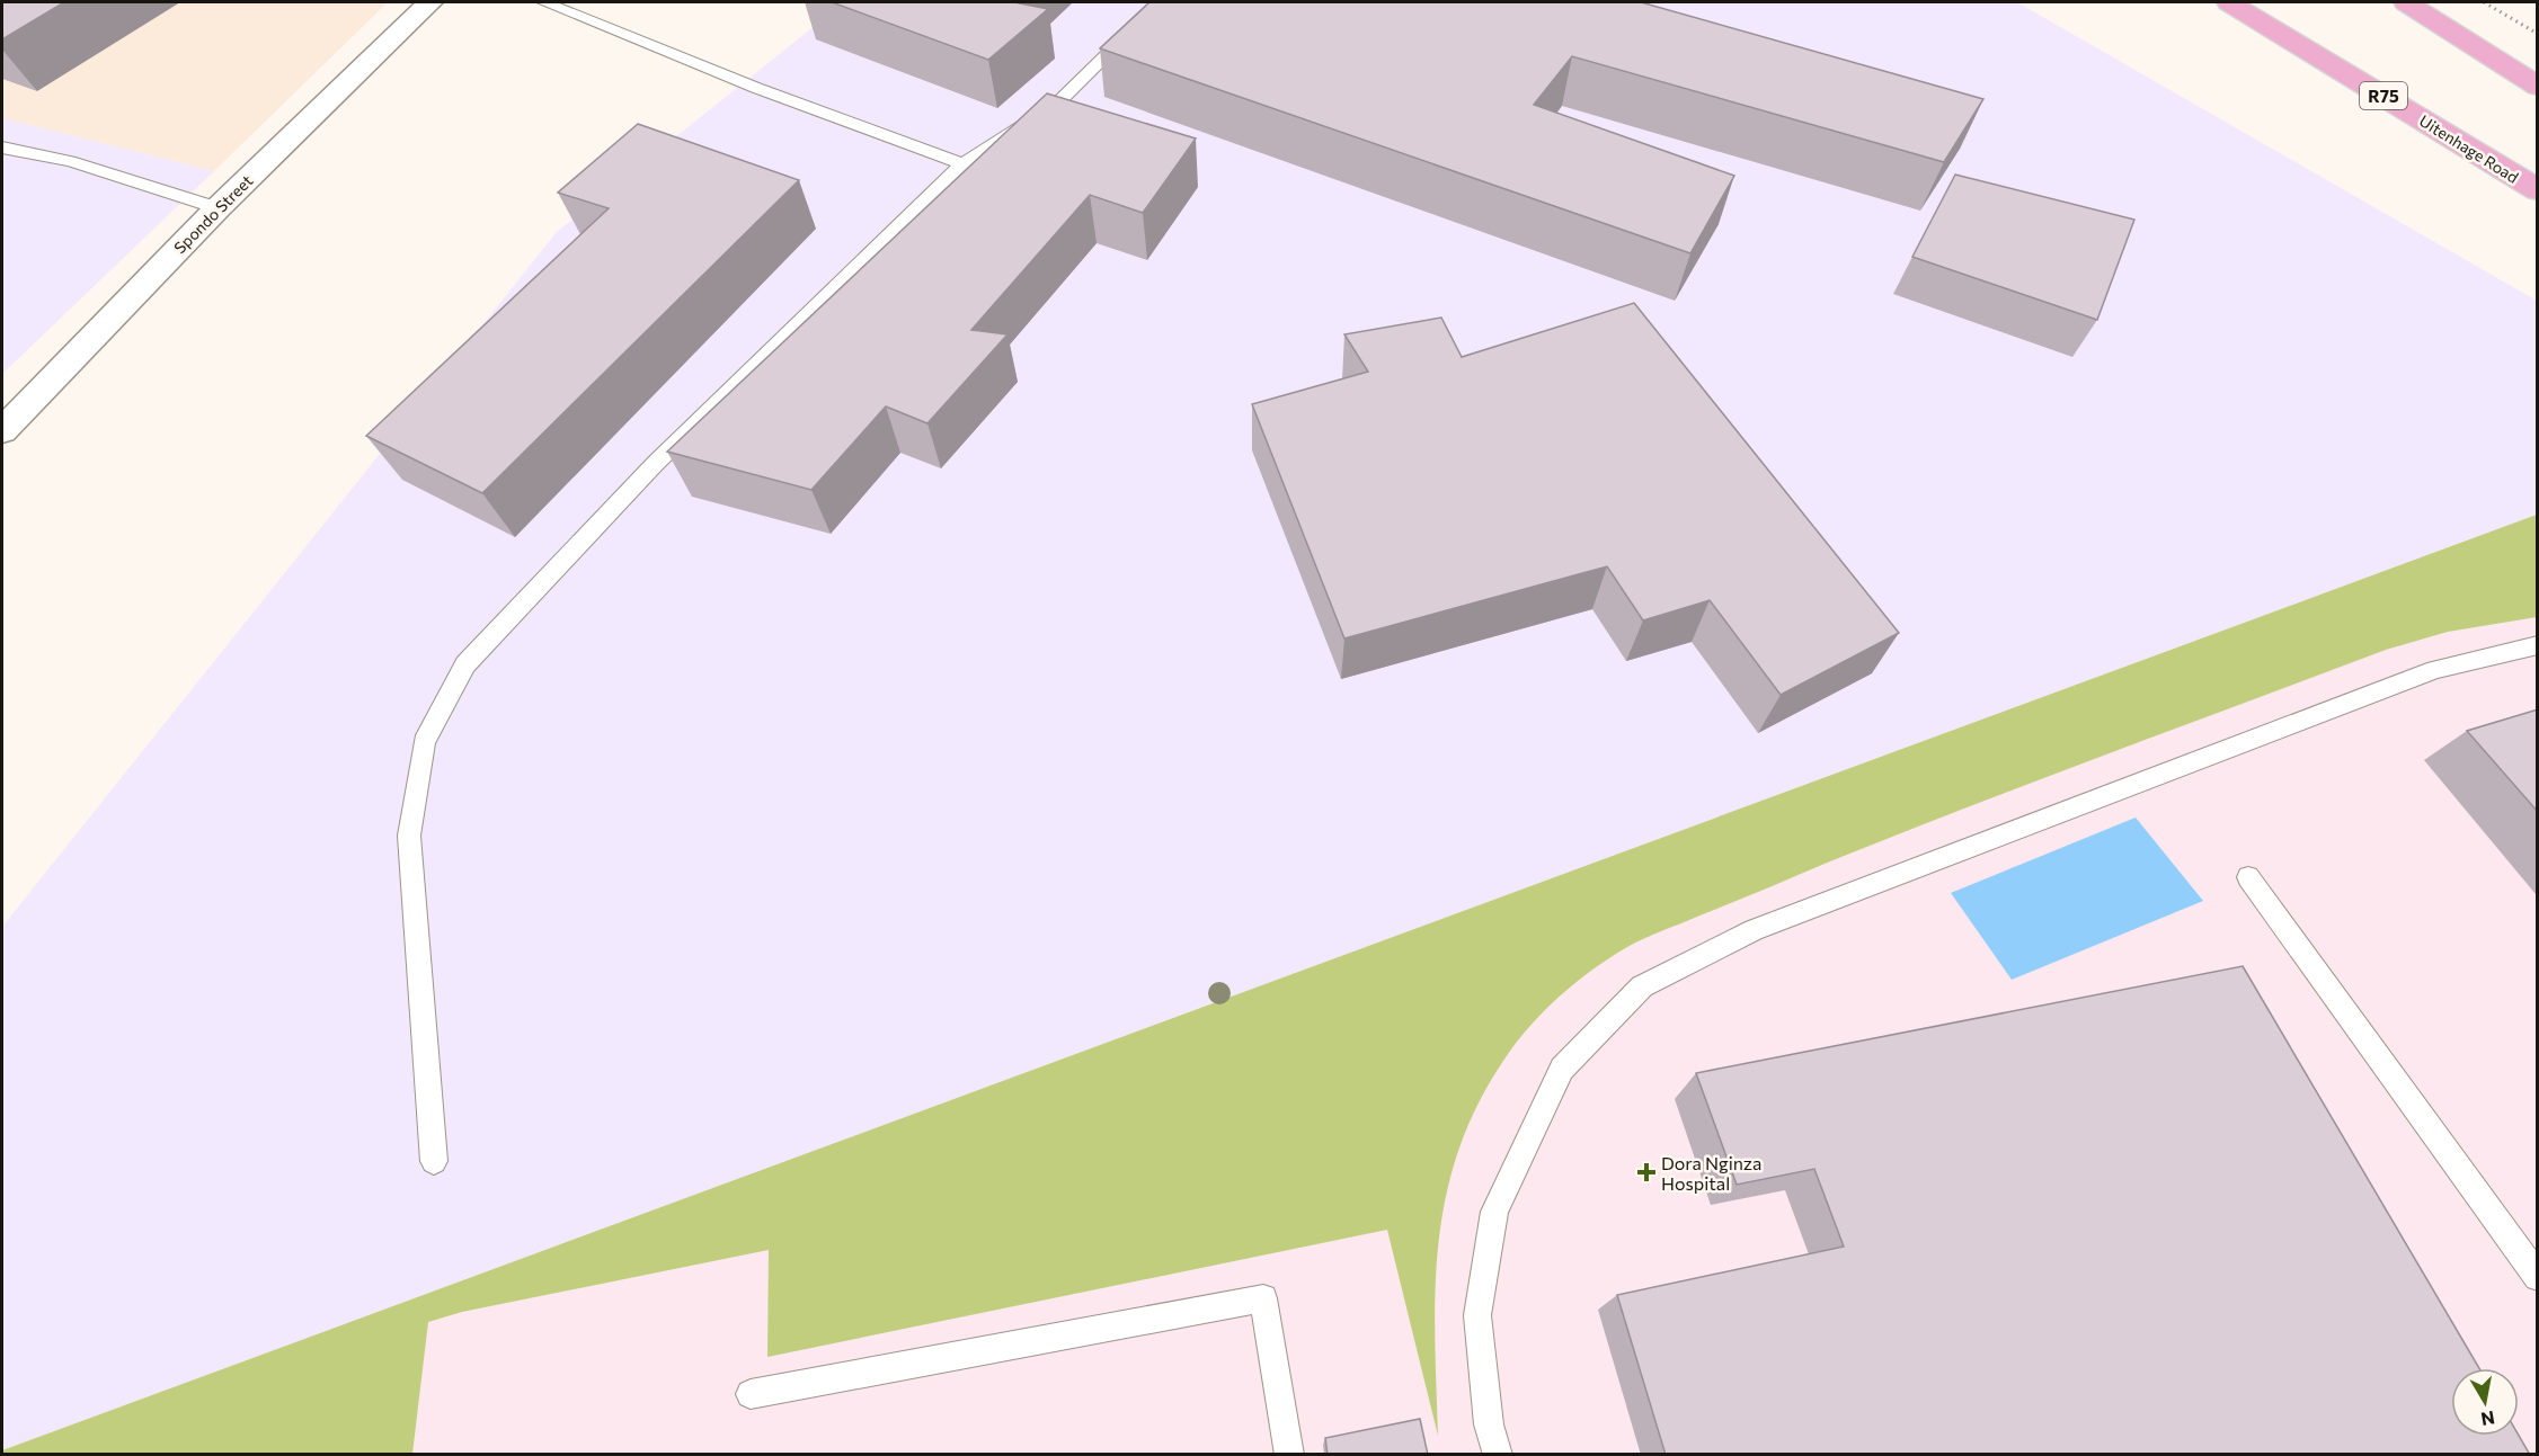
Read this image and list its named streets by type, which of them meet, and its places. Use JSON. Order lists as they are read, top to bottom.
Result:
{
  "streets": {
    "main road": ["R75", "Uitenhage Road", "Spondo Street"]
  },
  "places": {
    "health": ["Dora Nginza Hospital"]
  },
  "north": "bottom"
}
